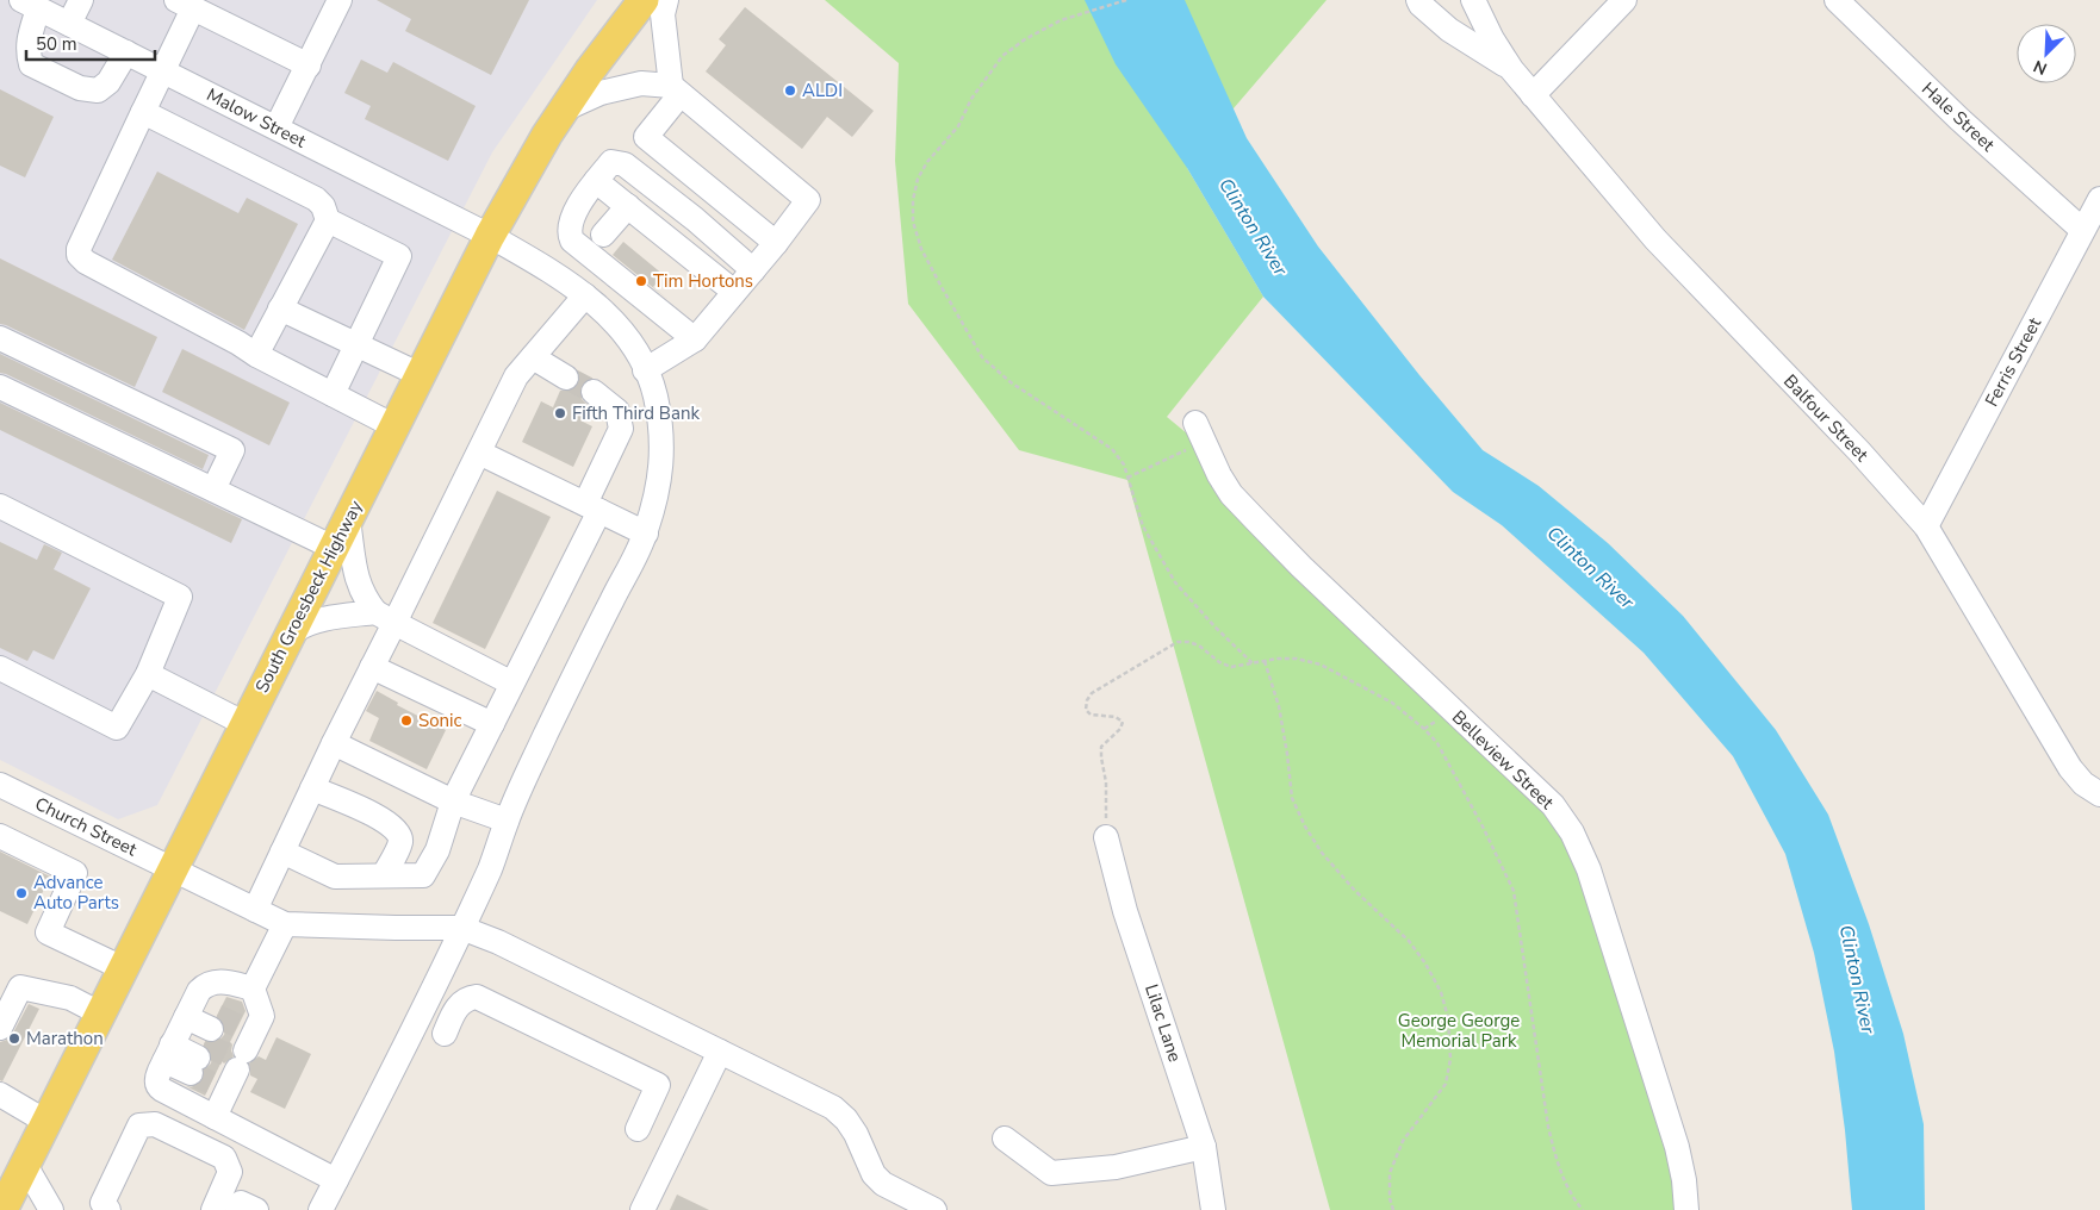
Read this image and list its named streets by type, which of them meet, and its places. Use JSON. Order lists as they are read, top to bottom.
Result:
{
  "streets": {
    "main road": ["South Groesbeck Highway"],
    "street": [
      "Hale Street",
      "Malow Street",
      "Ferris Street",
      "Balfour Street",
      "Belleview Street",
      "Church Street",
      "Lilac Lane"
    ]
  },
  "crossings": [
    ["Hale Street", "Ferris Street"],
    ["Malow Street", "South Groesbeck Highway"],
    ["Ferris Street", "Balfour Street"],
    ["South Groesbeck Highway", "Church Street"]
  ],
  "water": ["Clinton River"],
  "parks": ["George George Memorial Park"],
  "places": [
    "ALDI",
    "Tim Hortons",
    "Fifth Third Bank",
    "Sonic",
    "Advance Auto Parts",
    "Marathon"
  ],
  "scale_bar": "50 m",
  "north": "bottom left"
}
